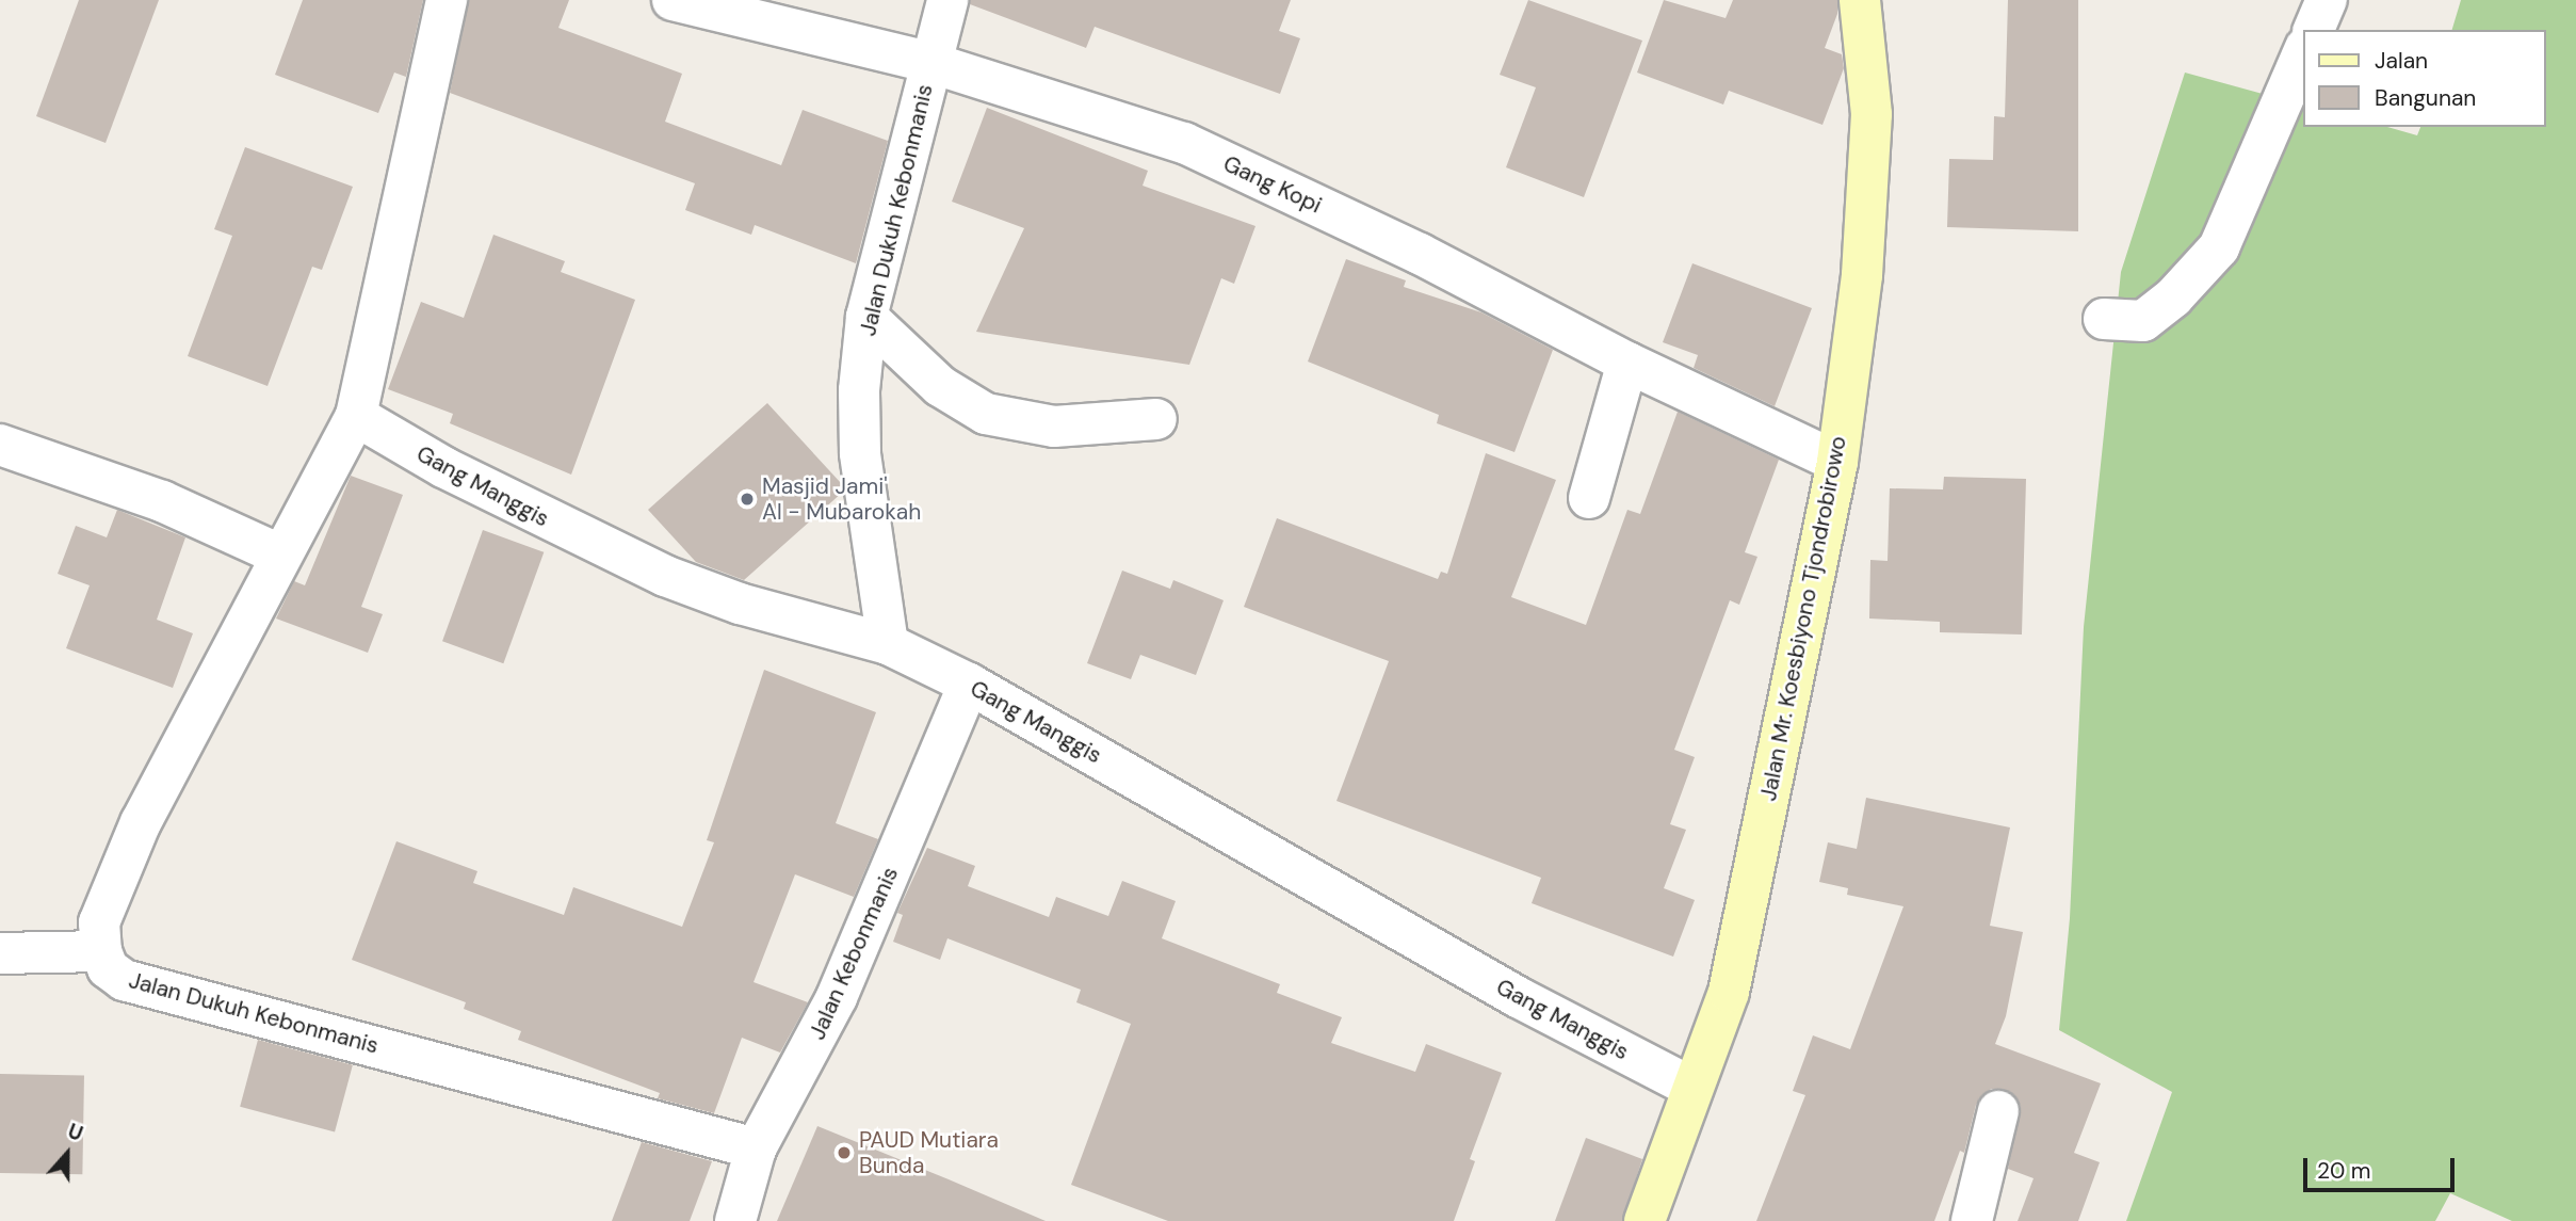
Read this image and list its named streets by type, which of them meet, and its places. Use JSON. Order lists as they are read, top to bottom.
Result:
{
  "streets": {
    "main road": ["Jalan Mr. Koesbiyono Tjondrobirowo"],
    "street": [
      "Gang Kopi",
      "Jalan Dukuh Kebonmanis",
      "Gang Manggis",
      "Jalan Kebonmanis"
    ]
  },
  "crossings": [
    ["Gang Kopi", "Jalan Dukuh Kebonmanis"],
    ["Gang Kopi", "Jalan Mr. Koesbiyono Tjondrobirowo"],
    ["Jalan Dukuh Kebonmanis", "Gang Manggis"],
    ["Jalan Dukuh Kebonmanis", "Jalan Kebonmanis"],
    ["Gang Manggis", "Jalan Mr. Koesbiyono Tjondrobirowo"],
    ["Gang Manggis", "Jalan Kebonmanis"]
  ],
  "places": ["Masjid Jami' Al - Mubarokah", "PAUD Mutiara Bunda"],
  "legend": ["Jalan", "Bangunan"],
  "scale_bar": "20 m",
  "north": "top"
}
